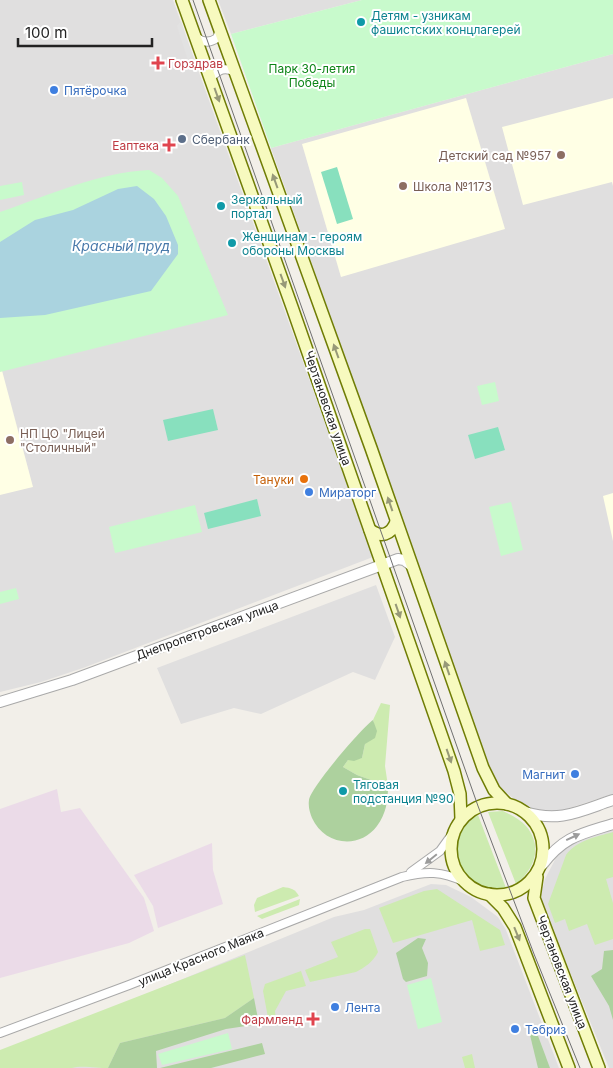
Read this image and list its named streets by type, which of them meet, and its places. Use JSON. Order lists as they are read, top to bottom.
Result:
{
  "streets": {
    "main road": ["Чертановская улица"],
    "street": ["Днепропетровская улица", "улица Красного Маяка"]
  },
  "crossings": [
    ["Чертановская улица", "Днепропетровская улица"],
    ["Чертановская улица", "улица Красного Маяка"]
  ],
  "water": ["Красный пруд"],
  "parks": ["Парк 30-летия Победы"],
  "places": {
    "other": [
      "Детям - узникам фашистских концлагерей",
      "Пятёрочка",
      "Сбербанк",
      "Детский сад №957",
      "Школа №1173",
      "Зеркальный портал",
      "Женщинам - героям обороны Москвы",
      "НП ЦО \"Лицей \"Столичный\"",
      "Тануки",
      "Мираторг",
      "Магнит",
      "Тяговая подстанция №90",
      "Лента",
      "Тебриз"
    ],
    "health": ["Горздрав", "Еаптека", "Фармленд"]
  },
  "scale_bar": "100 m"
}
